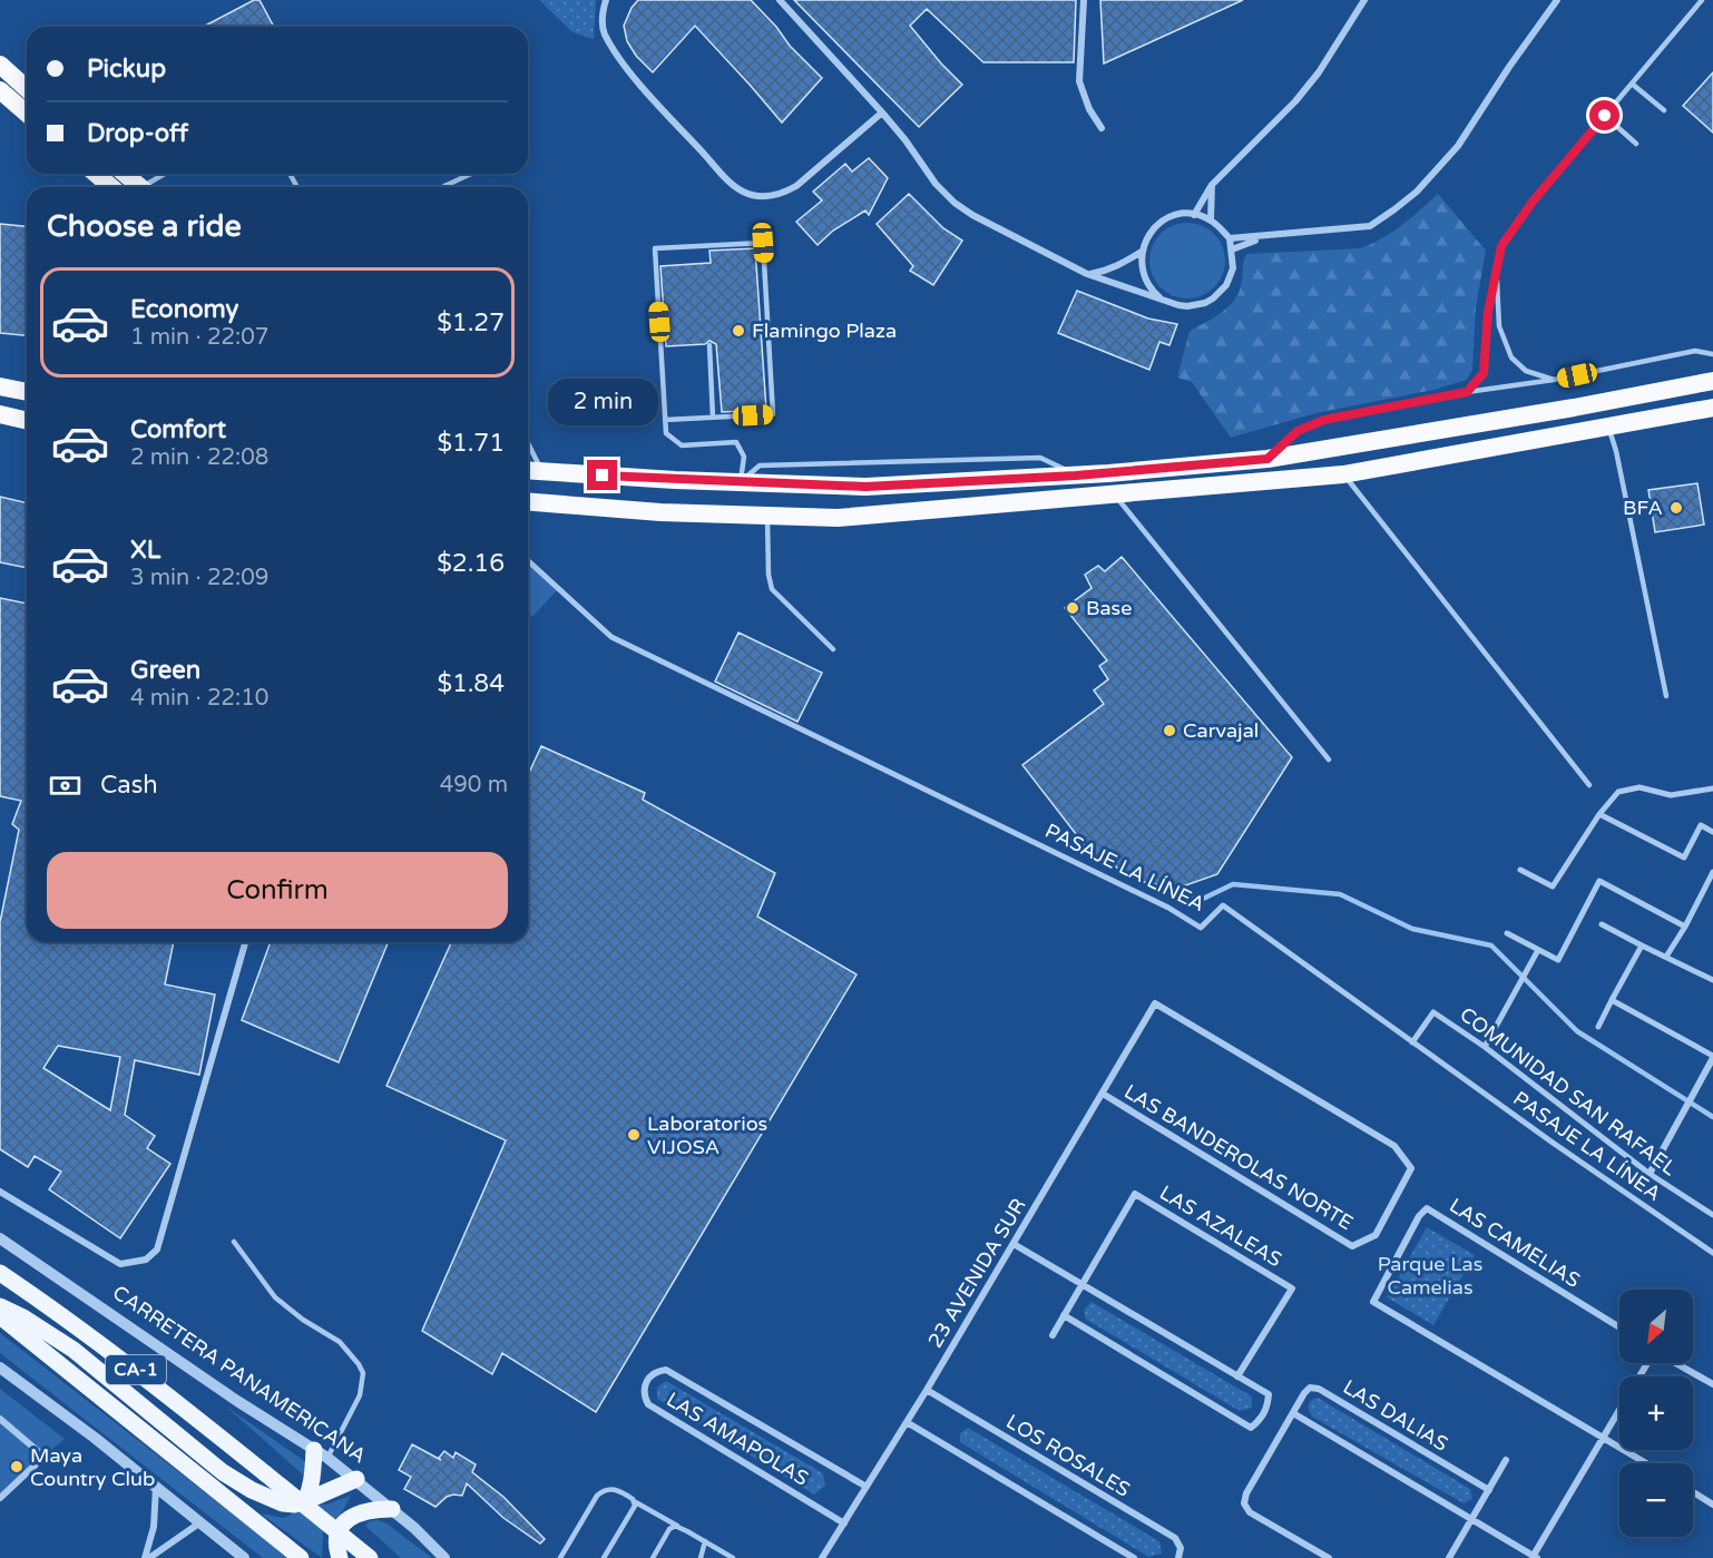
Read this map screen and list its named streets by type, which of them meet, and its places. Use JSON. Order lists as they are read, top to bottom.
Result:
{
  "streets": {
    "main road": ["CA-1"],
    "street": [
      "PASAJE LA LÍNEA",
      "COMUNIDAD SAN RAFAEL",
      "LAS BANDEROLAS NORTE",
      "LAS AZALEAS",
      "LAS CAMELIAS",
      "23 AVENIDA SUR",
      "CARRETERA PANAMERICANA",
      "LAS DALIAS",
      "LAS AMAPOLAS",
      "LOS ROSALES"
    ]
  },
  "crossings": [
    ["PASAJE LA LÍNEA", "COMUNIDAD SAN RAFAEL"],
    ["LAS BANDEROLAS NORTE", "23 AVENIDA SUR"],
    ["23 AVENIDA SUR", "LAS AMAPOLAS"],
    ["23 AVENIDA SUR", "LOS ROSALES"]
  ],
  "parks": ["Parque Las Camelias"],
  "places": [
    "Flamingo Plaza",
    "BFA",
    "Base",
    "Carvajal",
    "Laboratorios VIJOSA",
    "Maya Country Club"
  ],
  "north": "bottom left",
  "page": {
    "banner": ["Pickup", "Drop-off"],
    "heading": "Choose a ride",
    "list": [
      {
        "name": "Economy",
        "note": "1 min · 22:07",
        "value": "$1.27"
      },
      {
        "name": "Comfort",
        "note": "2 min · 22:08",
        "value": "$1.71"
      },
      {
        "name": "XL",
        "note": "3 min · 22:09",
        "value": "$2.16"
      },
      {
        "name": "Green",
        "note": "4 min · 22:10",
        "value": "$1.84"
      }
    ],
    "bubble": "2 min",
    "pay": ["Cash", "490 m"],
    "buttons": "Confirm",
    "map_buttons": ["+", "−"]
  }
}
